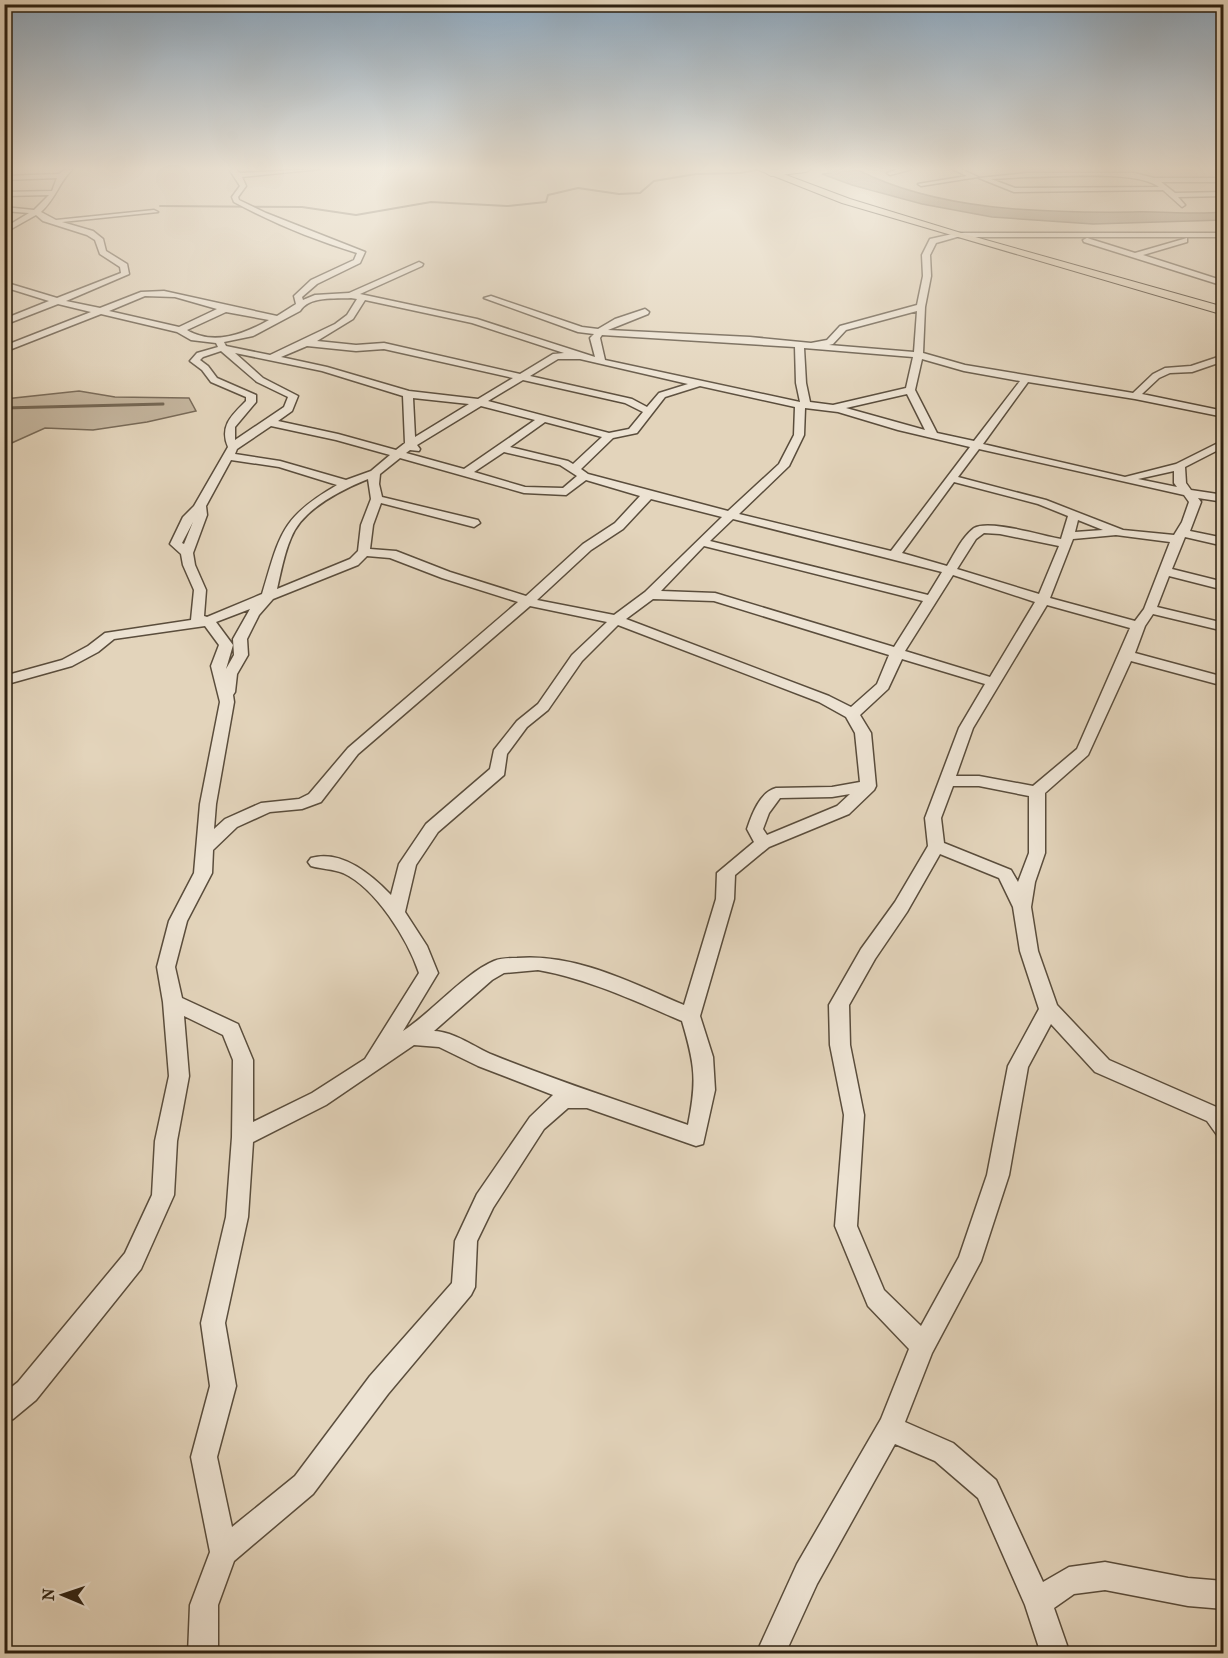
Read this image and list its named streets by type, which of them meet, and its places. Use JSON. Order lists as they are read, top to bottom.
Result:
{
  "north": "left"
}
